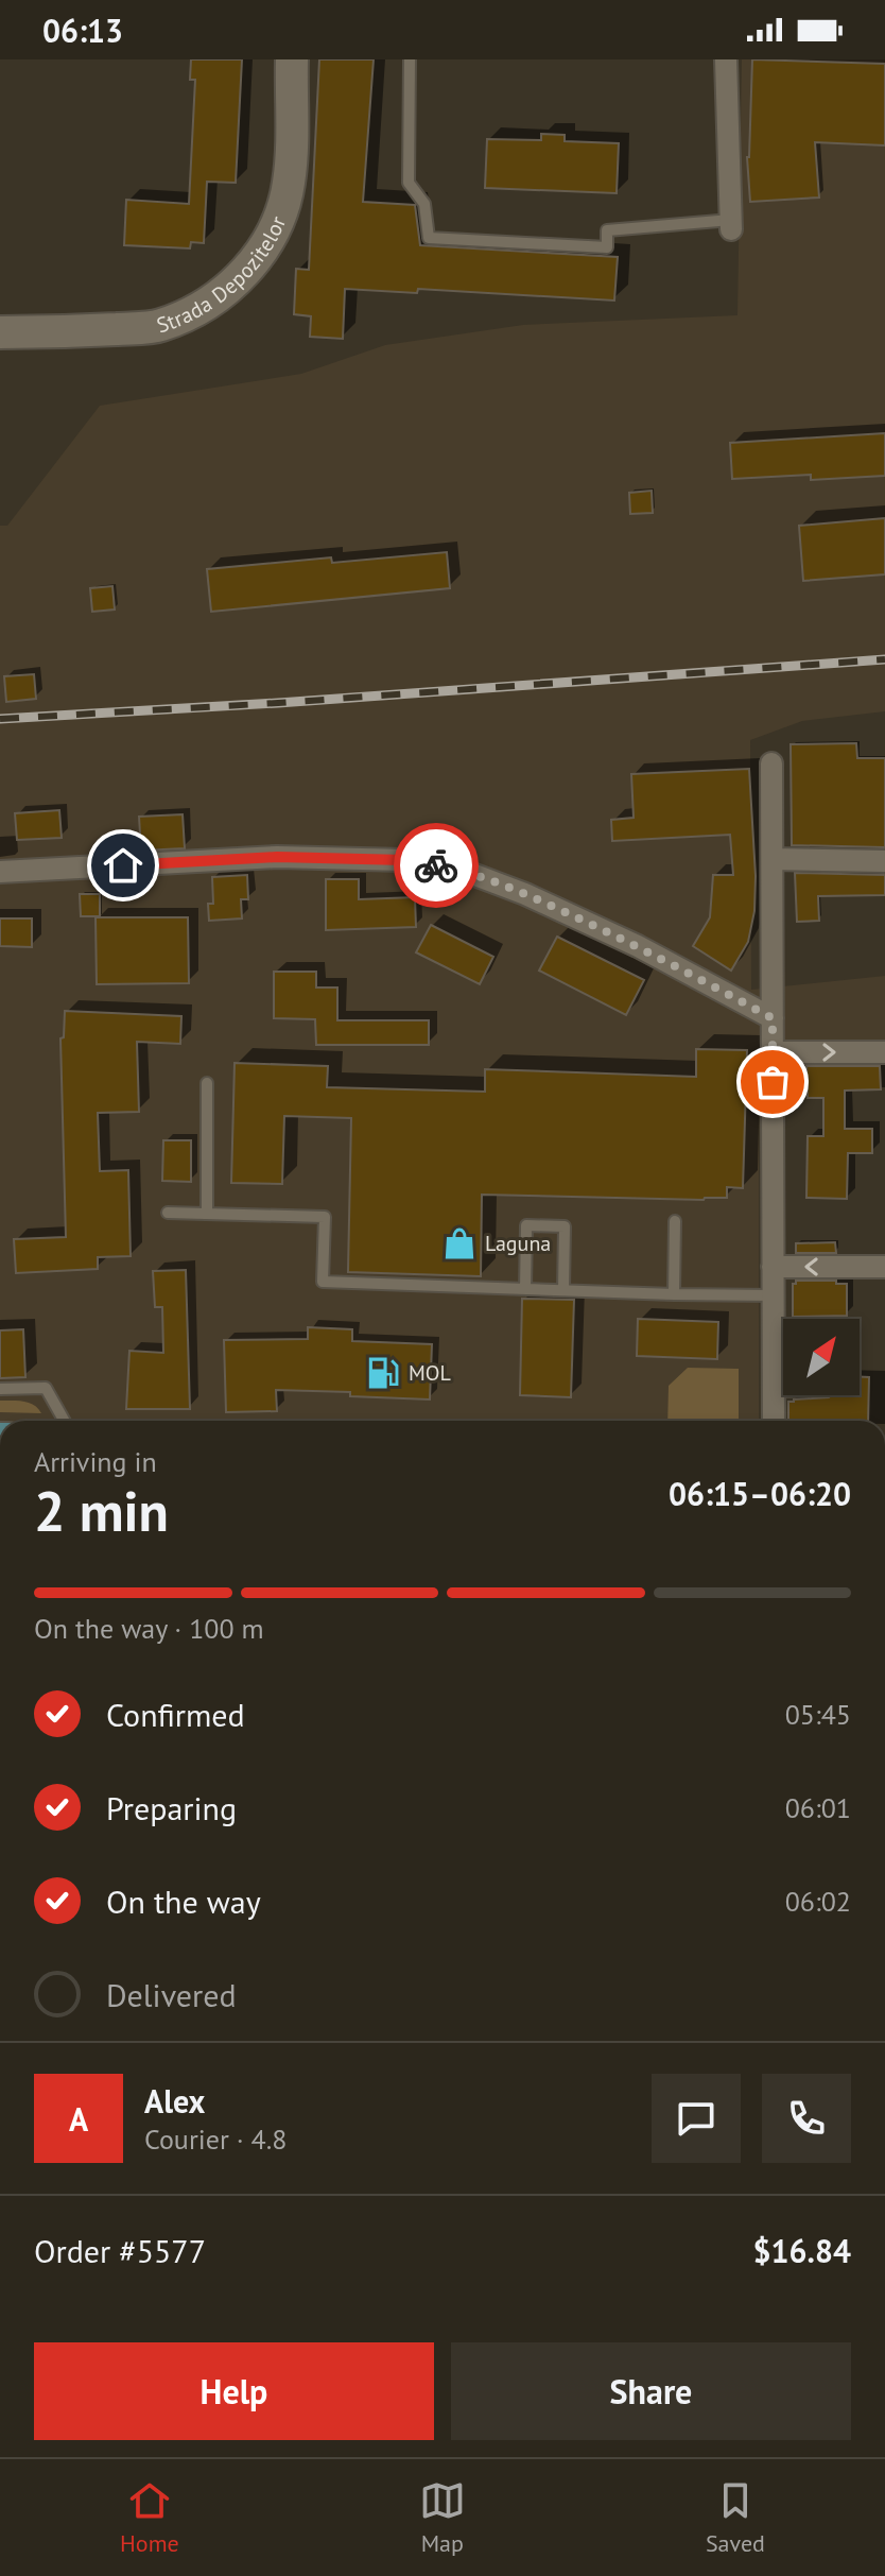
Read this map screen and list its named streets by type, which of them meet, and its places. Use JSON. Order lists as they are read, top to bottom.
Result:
{
  "streets": {
    "street": ["Strada Depozitelor"]
  },
  "places": {
    "shop": ["Laguna"],
    "fuel station": ["MOL"]
  },
  "north": "top right",
  "page": {
    "status": "06:13",
    "heading": ["2 min", "Arriving in", "06:15–06:20"],
    "panel": [
      "Alex",
      "Courier · 4.8",
      "Order #5577",
      "$16.84"
    ],
    "bar": "On the way · 100 m",
    "list": [
      ["Confirmed", "05:45"],
      ["Preparing", "06:01"],
      ["On the way", "06:02"],
      "Delivered"
    ],
    "round": "A",
    "buttons": ["Help", "Share"],
    "tabs": ["Home", "Map", "Saved"]
  }
}
